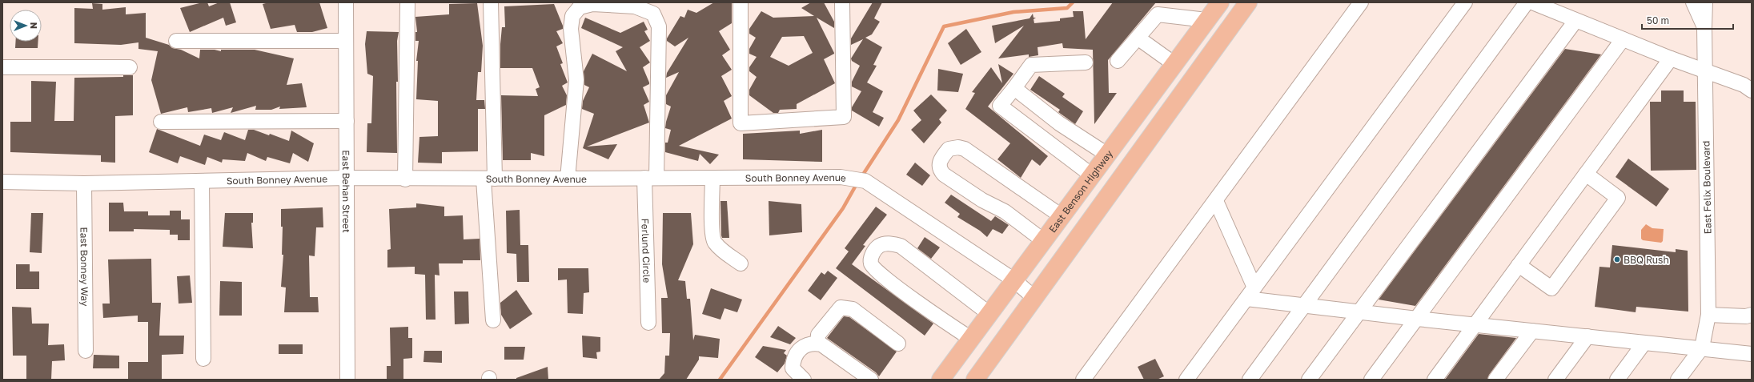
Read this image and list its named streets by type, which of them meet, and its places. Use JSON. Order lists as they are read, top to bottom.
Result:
{
  "streets": {
    "main road": ["East Benson Highway"],
    "street": [
      "South Bonney Avenue",
      "East Felix Boulevard",
      "East Behan Street",
      "Ferlund Circle",
      "East Bonney Way"
    ]
  },
  "crossings": [
    ["South Bonney Avenue", "East Behan Street"],
    ["South Bonney Avenue", "East Benson Highway"],
    ["South Bonney Avenue", "Ferlund Circle"],
    ["South Bonney Avenue", "East Bonney Way"]
  ],
  "places": ["BBQ Rush"],
  "scale_bar": "50 m",
  "north": "right"
}
